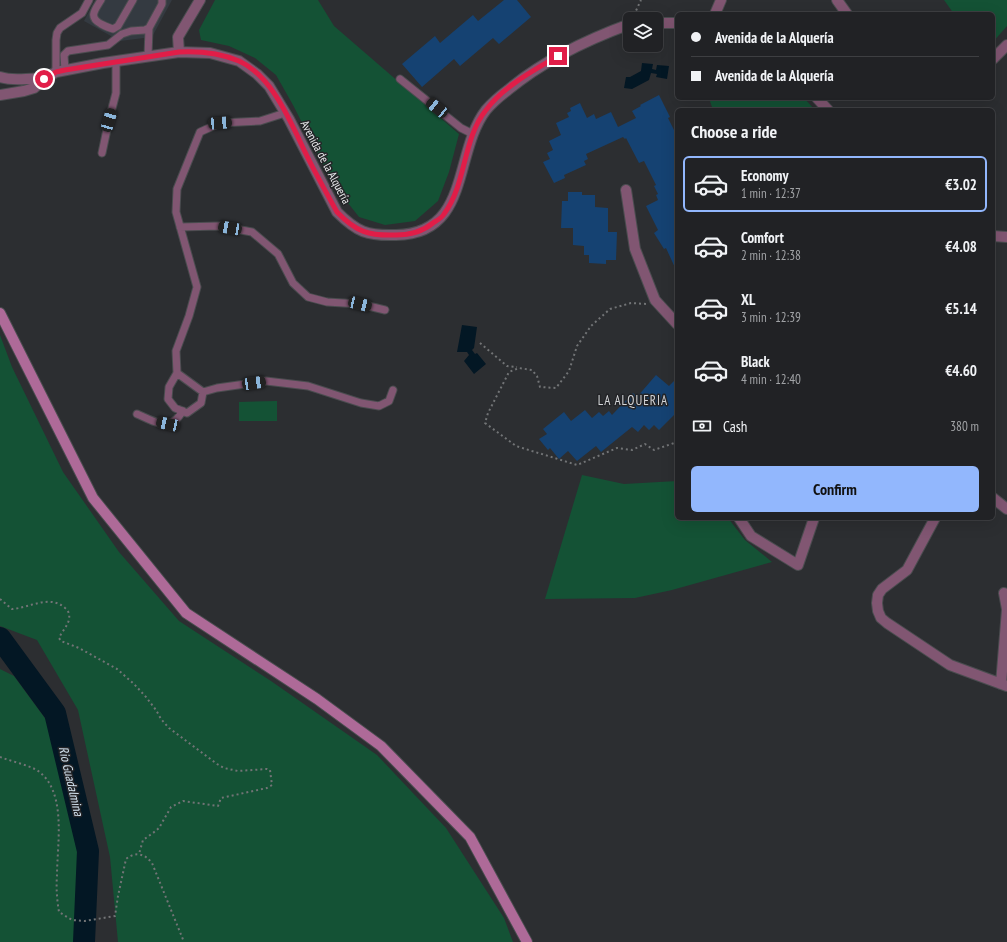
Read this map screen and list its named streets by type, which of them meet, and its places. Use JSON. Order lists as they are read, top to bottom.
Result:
{
  "streets": {
    "street": ["Avenida de la Alquería"]
  },
  "districts": ["LA ALQUERIA"],
  "water": ["Rio Guadalmina"],
  "page": {
    "banner": ["Avenida de la Alquería", "Avenida de la Alquería"],
    "heading": "Choose a ride",
    "list": [
      {
        "name": "Economy",
        "note": "1 min · 12:37",
        "value": "€3.02"
      },
      {
        "name": "Comfort",
        "note": "2 min · 12:38",
        "value": "€4.08"
      },
      {
        "name": "XL",
        "note": "3 min · 12:39",
        "value": "€5.14"
      },
      {
        "name": "Black",
        "note": "4 min · 12:40",
        "value": "€4.60"
      }
    ],
    "pay": ["Cash", "380 m"],
    "buttons": "Confirm"
  }
}
